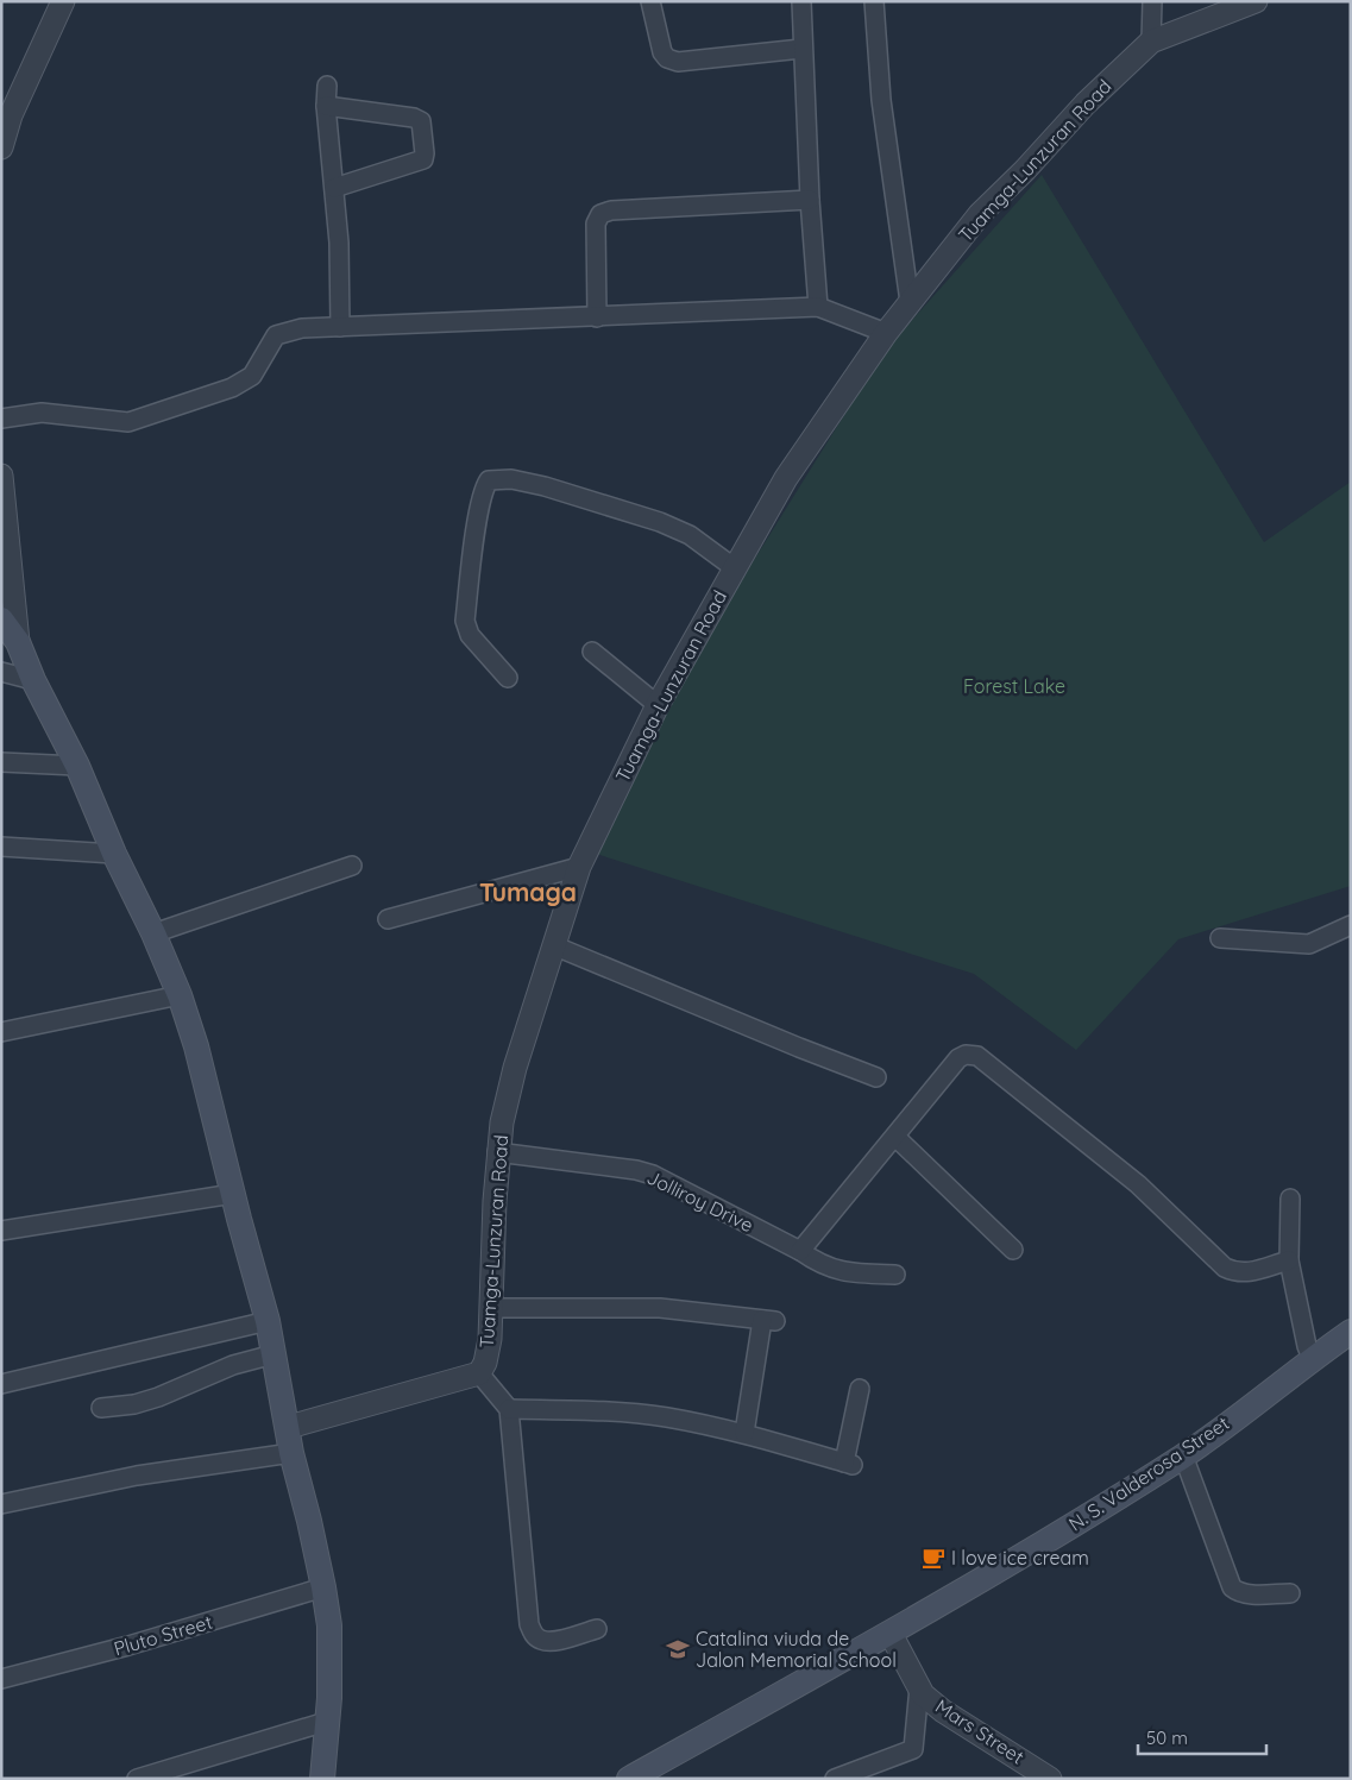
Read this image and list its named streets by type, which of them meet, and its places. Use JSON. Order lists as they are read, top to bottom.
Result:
{
  "streets": {
    "main road": ["N. S. Valderosa Street"],
    "street": [
      "Tuamga-Lunzuran Road",
      "Jolliroy Drive",
      "Pluto Street",
      "Mars Street"
    ]
  },
  "crossings": [
    ["Tuamga-Lunzuran Road", "Jolliroy Drive"],
    ["N. S. Valderosa Street", "Mars Street"]
  ],
  "districts": ["Tumaga"],
  "parks": ["Forest Lake"],
  "places": {
    "cafe": ["I love ice cream"],
    "school or university": ["Catalina viuda de Jalon Memorial School"]
  },
  "scale_bar": "50 m"
}
